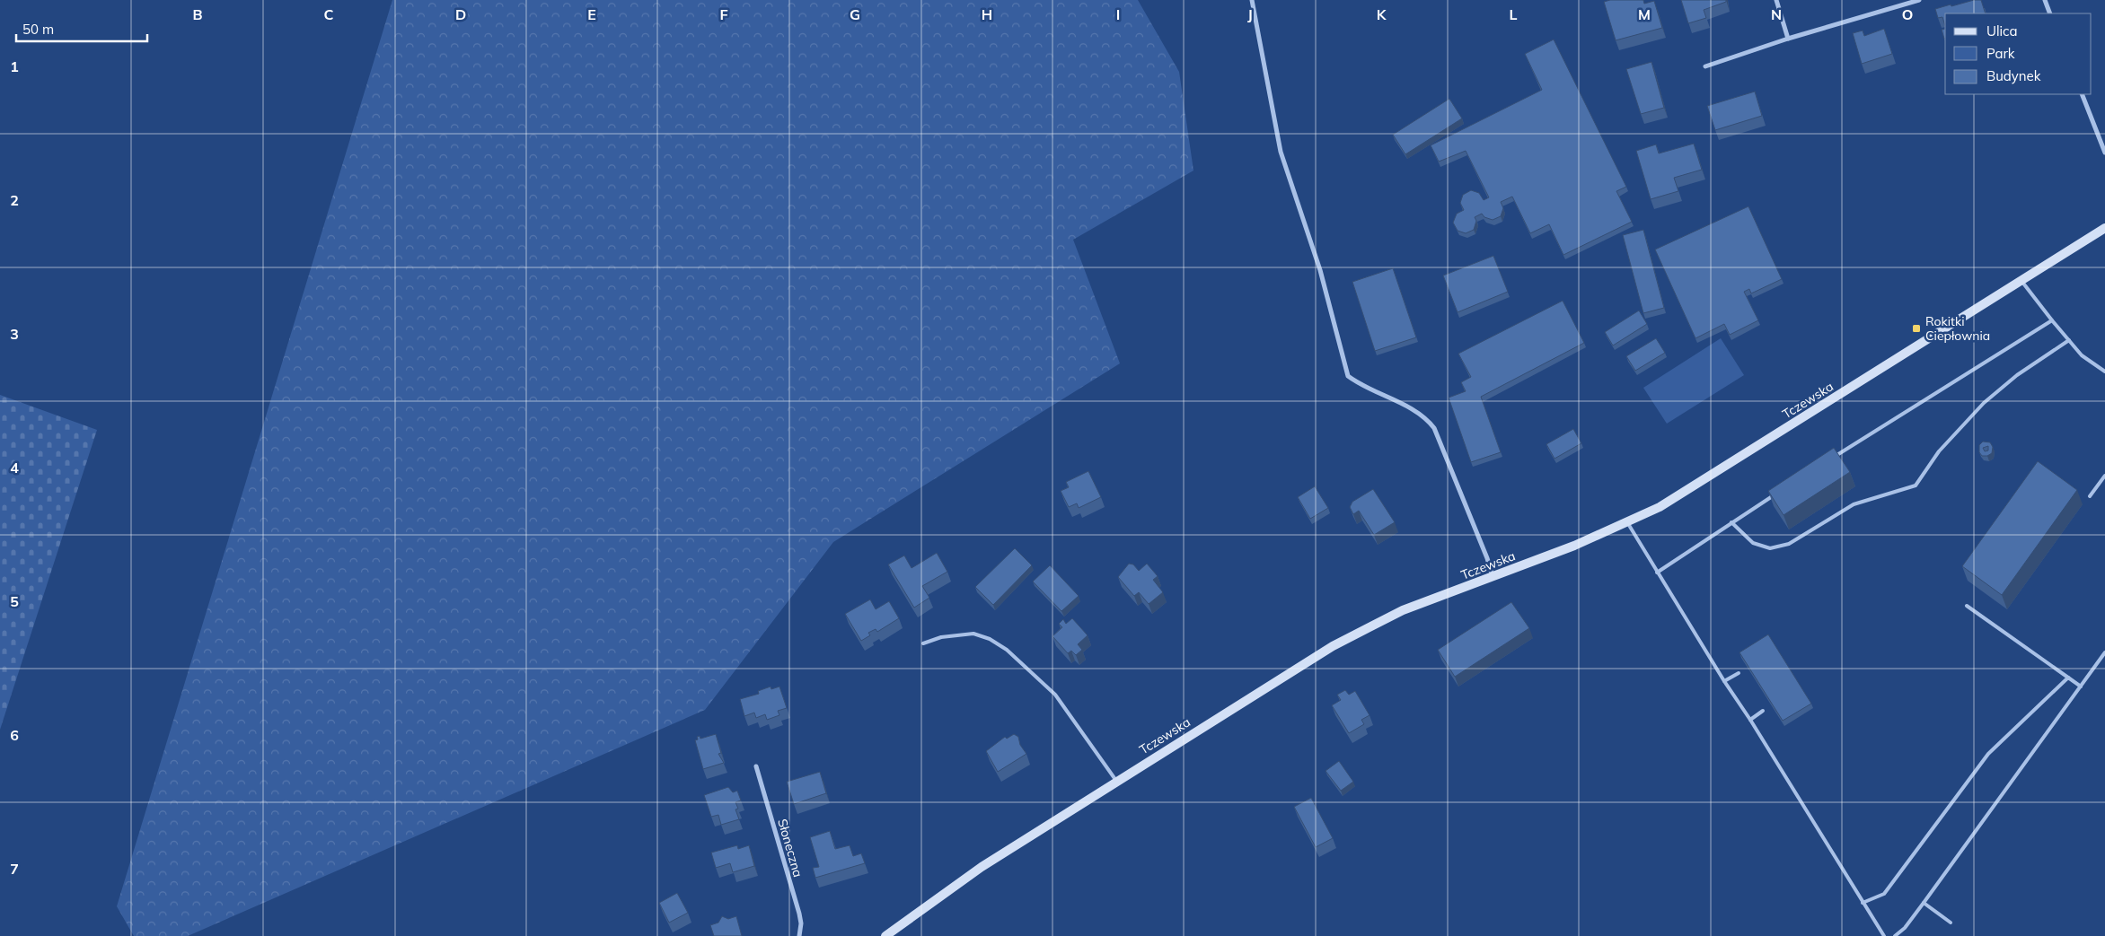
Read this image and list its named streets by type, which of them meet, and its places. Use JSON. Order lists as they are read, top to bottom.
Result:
{
  "streets": {
    "street": ["Tczewska", "Słoneczna"]
  },
  "places": {
    "transit": ["Rokitki Ciepłownia"]
  },
  "legend": ["Ulica", "Park", "Budynek"],
  "scale_bar": "50 m",
  "grid": {
    "columns": [
      "B",
      "C",
      "D",
      "E",
      "F",
      "G",
      "H",
      "I",
      "J",
      "K",
      "L",
      "M",
      "N",
      "O"
    ],
    "rows": [
      "1",
      "2",
      "3",
      "4",
      "5",
      "6",
      "7"
    ]
  }
}
